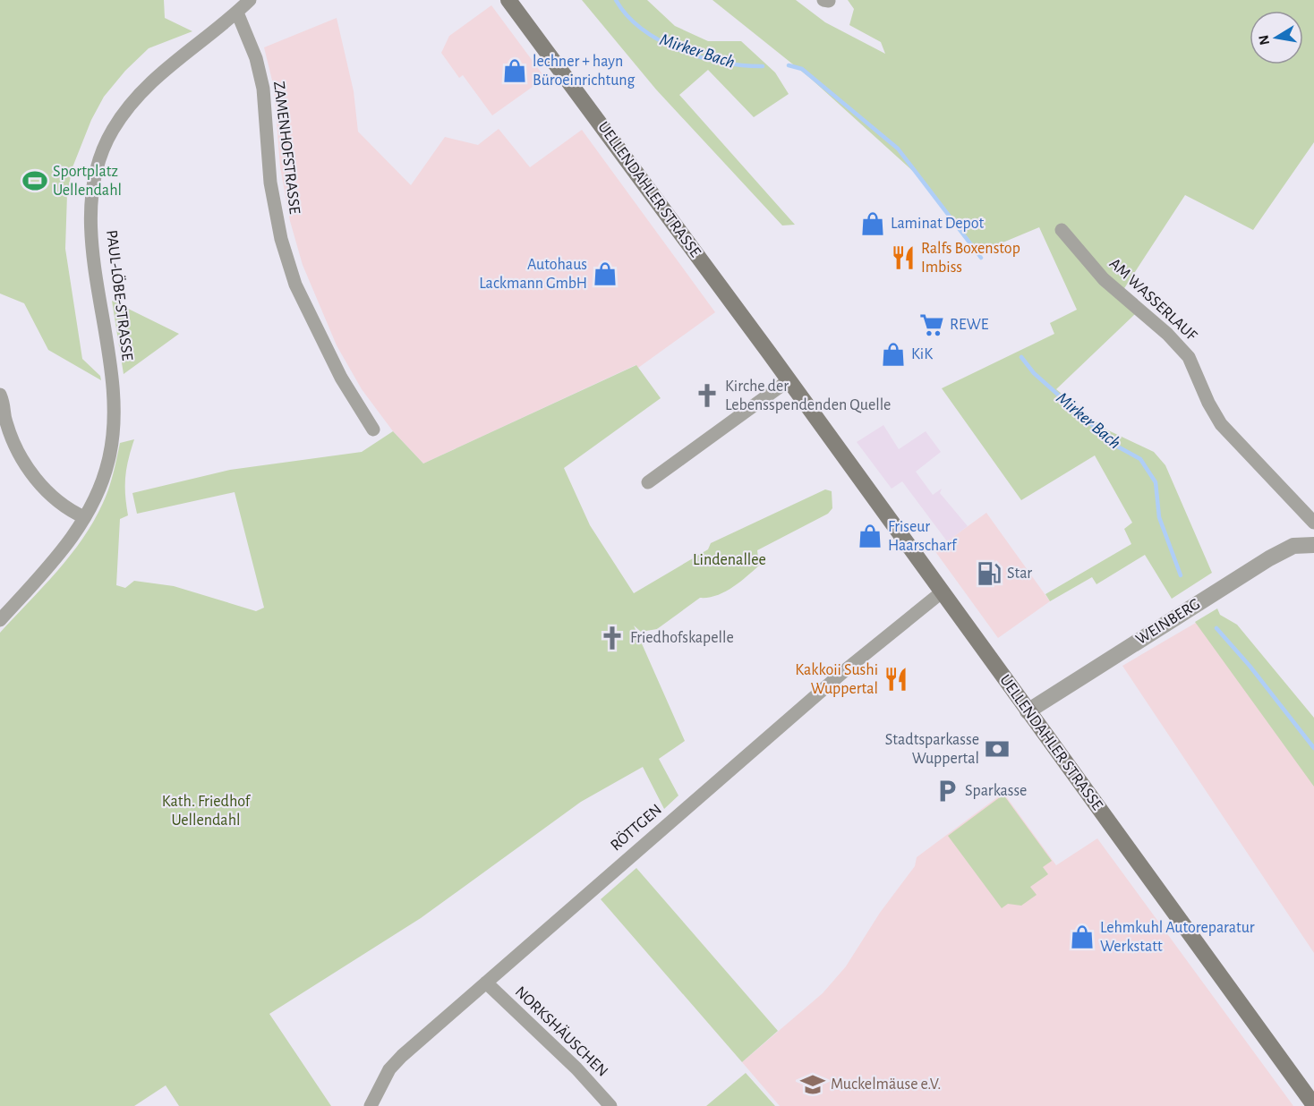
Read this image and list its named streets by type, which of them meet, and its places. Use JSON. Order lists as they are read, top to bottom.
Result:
{
  "streets": {
    "main road": ["UELLENDAHLER STRASSE"],
    "street": [
      "ZAMENHOFSTRASSE",
      "PAUL-LÖBE-STRASSE",
      "AM WASSERLAUF",
      "WEINBERG",
      "RÖTTGEN",
      "NORKSHÄUSCHEN"
    ]
  },
  "crossings": [
    ["ZAMENHOFSTRASSE", "PAUL-LÖBE-STRASSE"],
    ["UELLENDAHLER STRASSE", "WEINBERG"],
    ["UELLENDAHLER STRASSE", "RÖTTGEN"],
    ["RÖTTGEN", "NORKSHÄUSCHEN"]
  ],
  "water": ["Mirker Bach"],
  "parks": ["Lindenallee", "Kath. Friedhof Uellendahl"],
  "places": {
    "shop": [
      "lechner + hayn Büroeinrichtung",
      "Laminat Depot",
      "Autohaus Lackmann GmbH",
      "KiK",
      "Friseur Haarscharf",
      "Lehmkuhl Autoreparatur Werkstatt"
    ],
    "sports": ["Sportplatz Uellendahl"],
    "restaurant": ["Ralfs Boxenstop Imbiss", "Kakkoii Sushi Wuppertal"],
    "supermarket": ["REWE"],
    "church": ["Kirche der Lebensspendenden Quelle", "Friedhofskapelle"],
    "fuel station": ["Star"],
    "bank": ["Stadtsparkasse Wuppertal"],
    "parking": ["Sparkasse"],
    "school or university": ["Muckelmäuse e.V."]
  },
  "north": "left"
}
